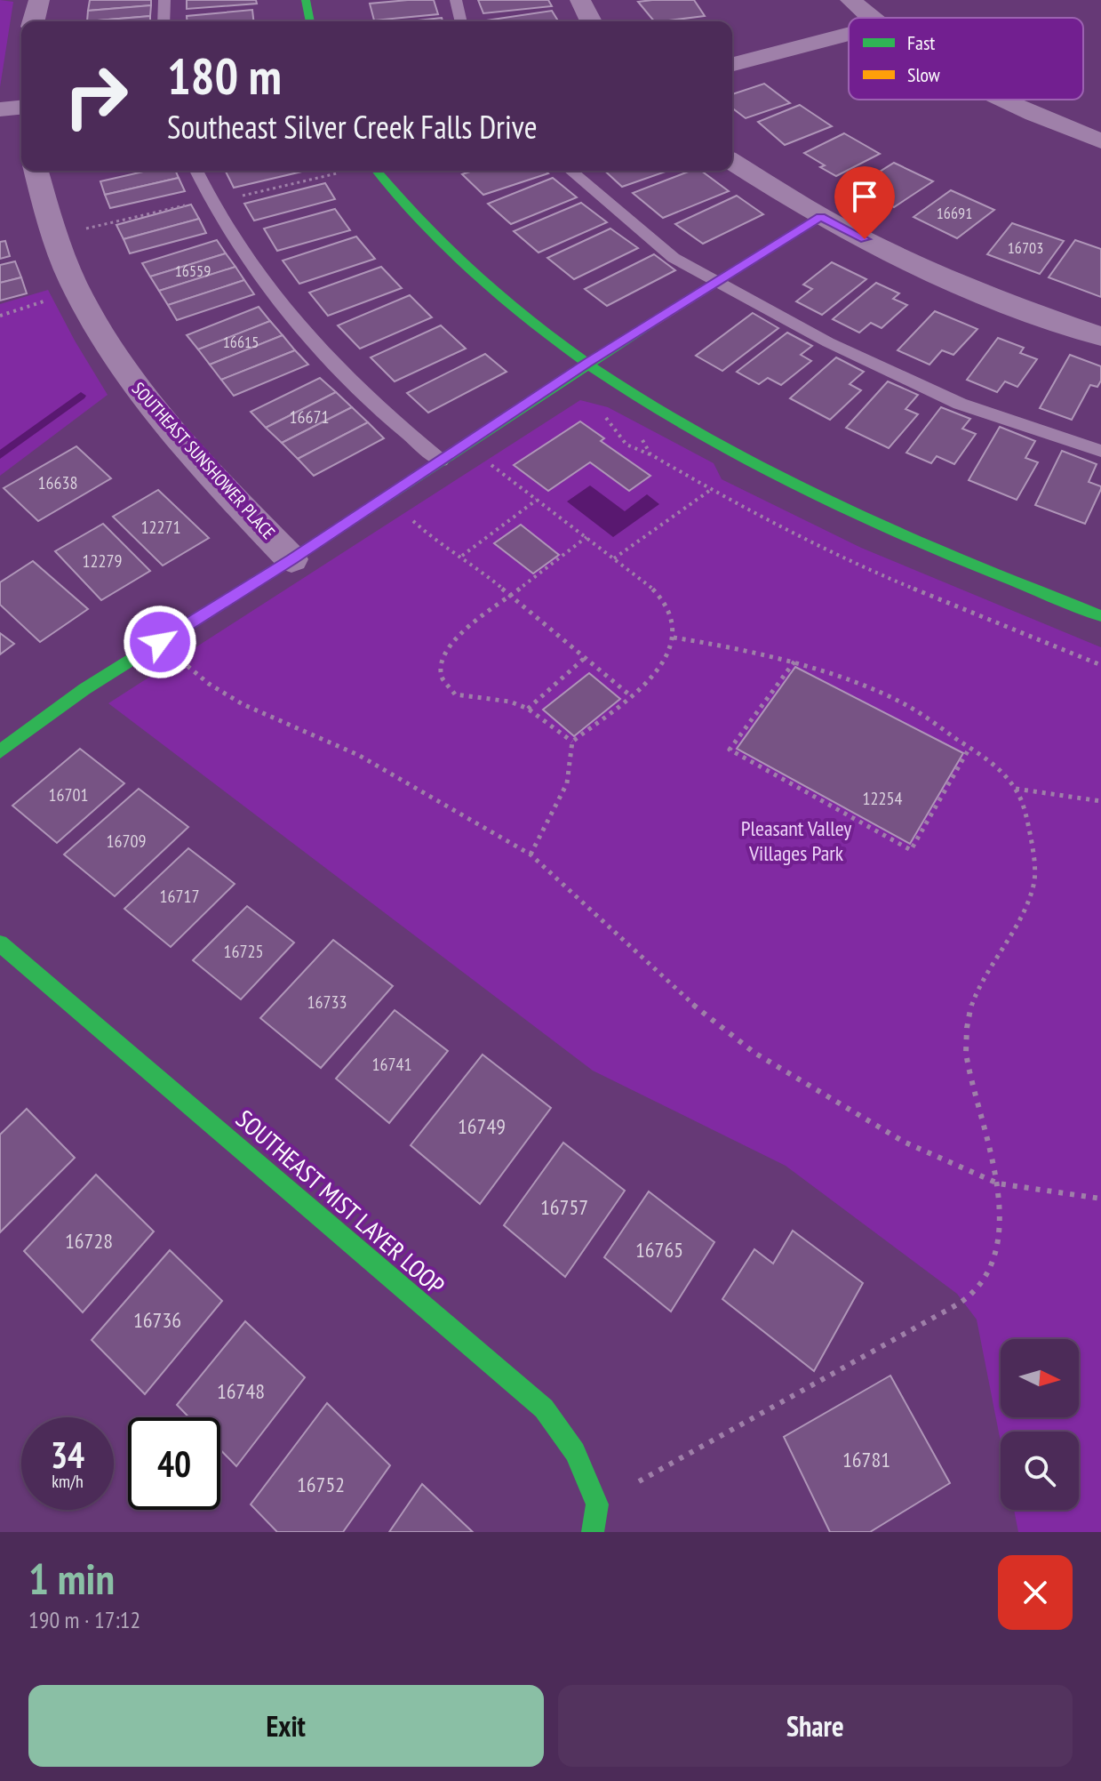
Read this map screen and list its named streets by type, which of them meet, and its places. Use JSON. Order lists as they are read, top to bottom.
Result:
{
  "streets": {
    "street": ["SOUTHEAST SUNSHOWER PLACE", "SOUTHEAST MIST LAYER LOOP"]
  },
  "parks": ["Pleasant Valley Villages Park"],
  "house_numbers": [
    "16691",
    "16703",
    "16559",
    "16615",
    "16671",
    "16638",
    "12271",
    "12279",
    "16701",
    "12254",
    "16709",
    "16717",
    "16725",
    "16733",
    "16741",
    "16749",
    "16757",
    "16728",
    "16765",
    "16736",
    "16748",
    "16781",
    "16752"
  ],
  "legend": ["Fast", "Slow"],
  "north": "right",
  "page": {
    "turn": ["180 m", "Southeast Silver Creek Falls Drive"],
    "speed": "34 km/h",
    "limit": "40",
    "heading": ["1 min", "190 m · 17:12"],
    "buttons": ["Exit", "Share"]
  }
}
